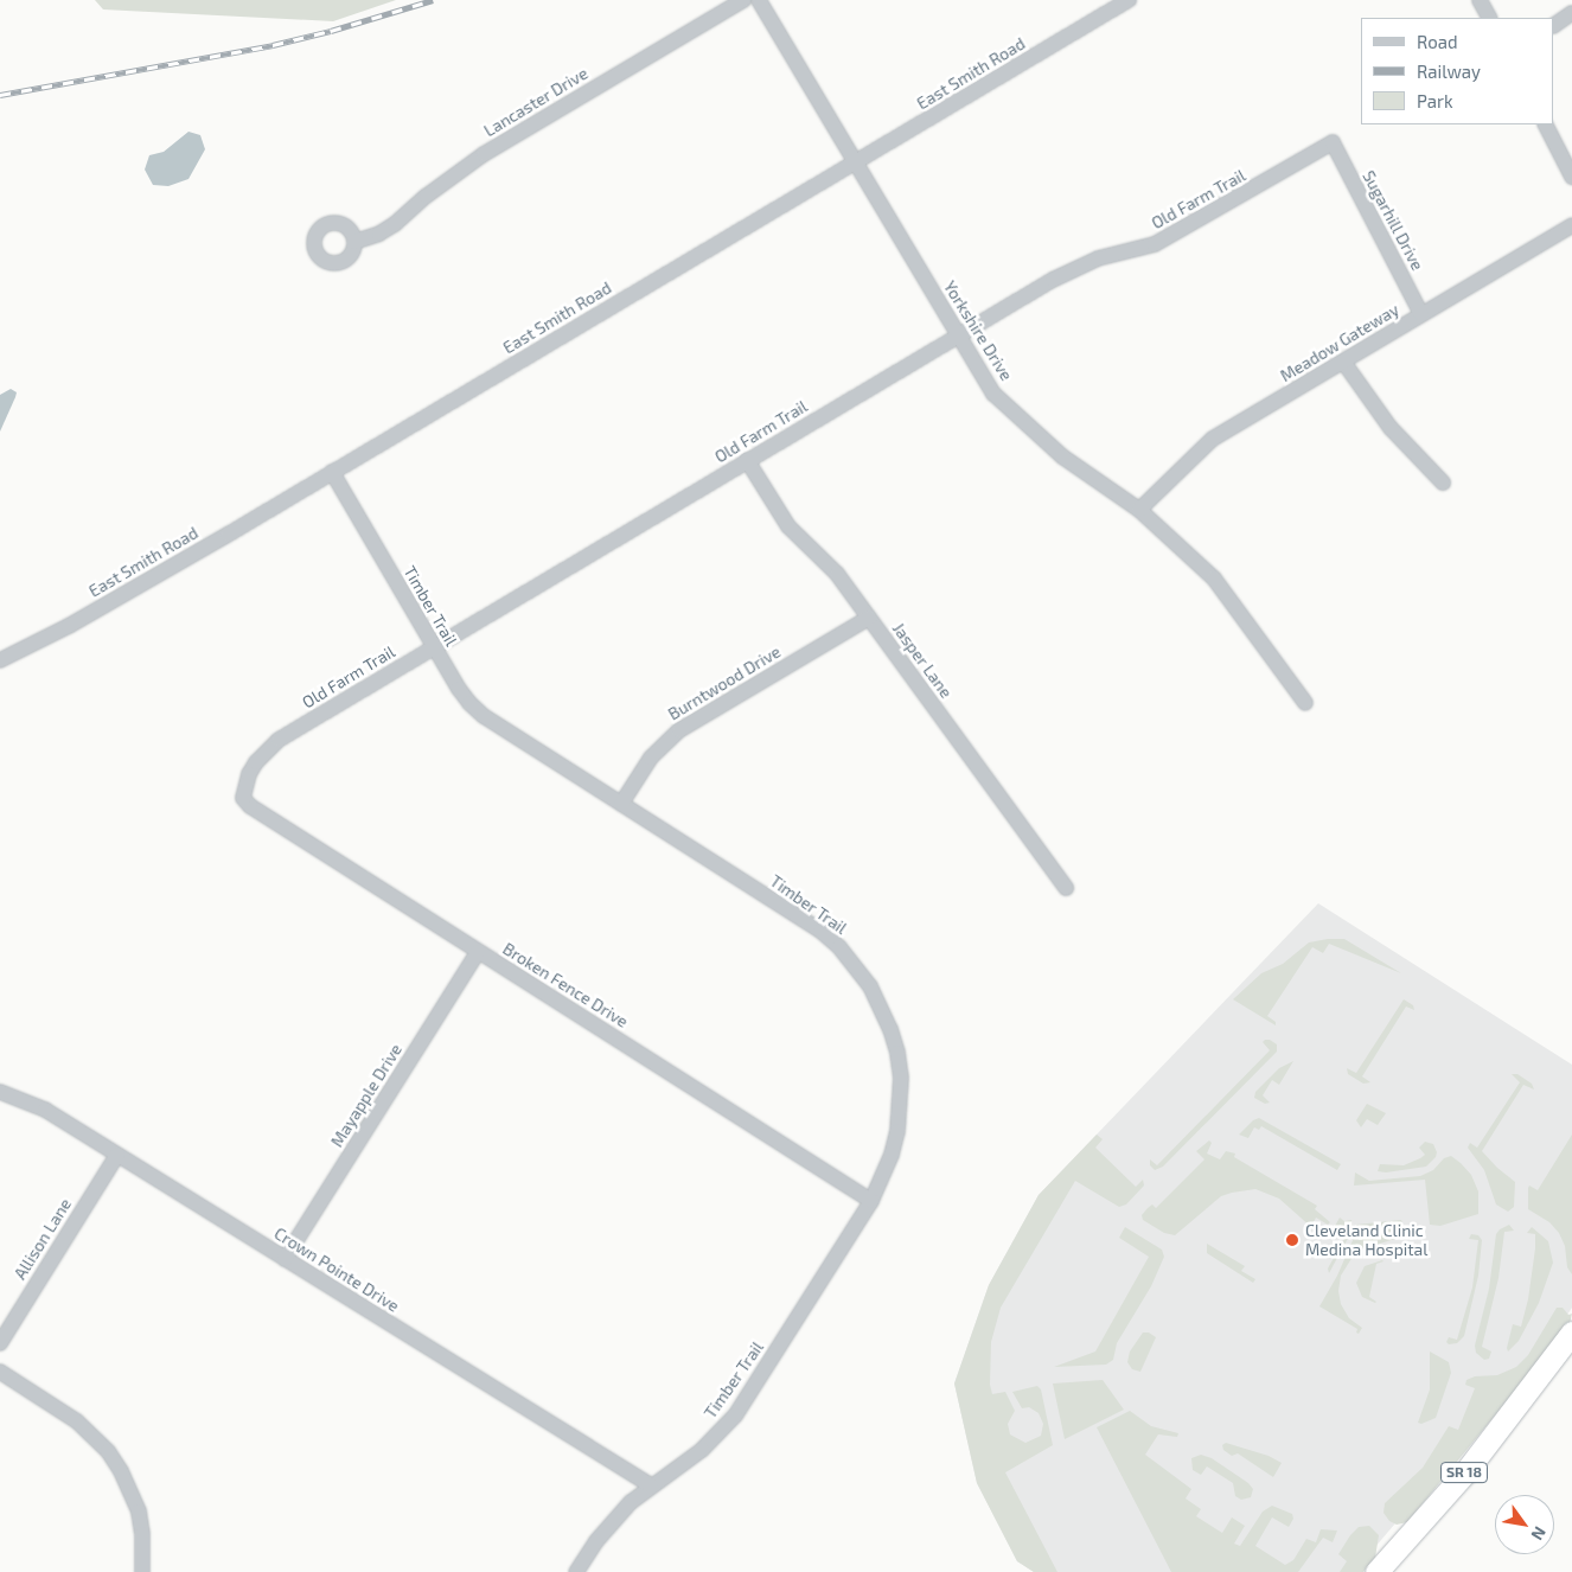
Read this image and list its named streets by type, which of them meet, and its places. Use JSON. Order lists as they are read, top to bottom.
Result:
{
  "streets": {
    "highway": ["SR 18"],
    "street": [
      "East Smith Road",
      "Lancaster Drive",
      "Old Farm Trail",
      "Sugarhill Drive",
      "Yorkshire Drive",
      "Meadow Gateway",
      "Timber Trail",
      "Jasper Lane",
      "Burntwood Drive",
      "Broken Fence Drive",
      "Mayapple Drive",
      "Allison Lane",
      "Crown Pointe Drive"
    ]
  },
  "crossings": [
    ["East Smith Road", "Yorkshire Drive"],
    ["East Smith Road", "Timber Trail"],
    ["Old Farm Trail", "Sugarhill Drive"],
    ["Old Farm Trail", "Yorkshire Drive"],
    ["Old Farm Trail", "Timber Trail"],
    ["Old Farm Trail", "Jasper Lane"],
    ["Old Farm Trail", "Broken Fence Drive"],
    ["Sugarhill Drive", "Meadow Gateway"],
    ["Yorkshire Drive", "Meadow Gateway"],
    ["Timber Trail", "Burntwood Drive"],
    ["Timber Trail", "Broken Fence Drive"],
    ["Timber Trail", "Crown Pointe Drive"],
    ["Jasper Lane", "Burntwood Drive"],
    ["Broken Fence Drive", "Mayapple Drive"],
    ["Mayapple Drive", "Crown Pointe Drive"],
    ["Allison Lane", "Crown Pointe Drive"]
  ],
  "places": ["Cleveland Clinic Medina Hospital"],
  "legend": ["Road", "Railway", "Park"],
  "north": "bottom right"
}
